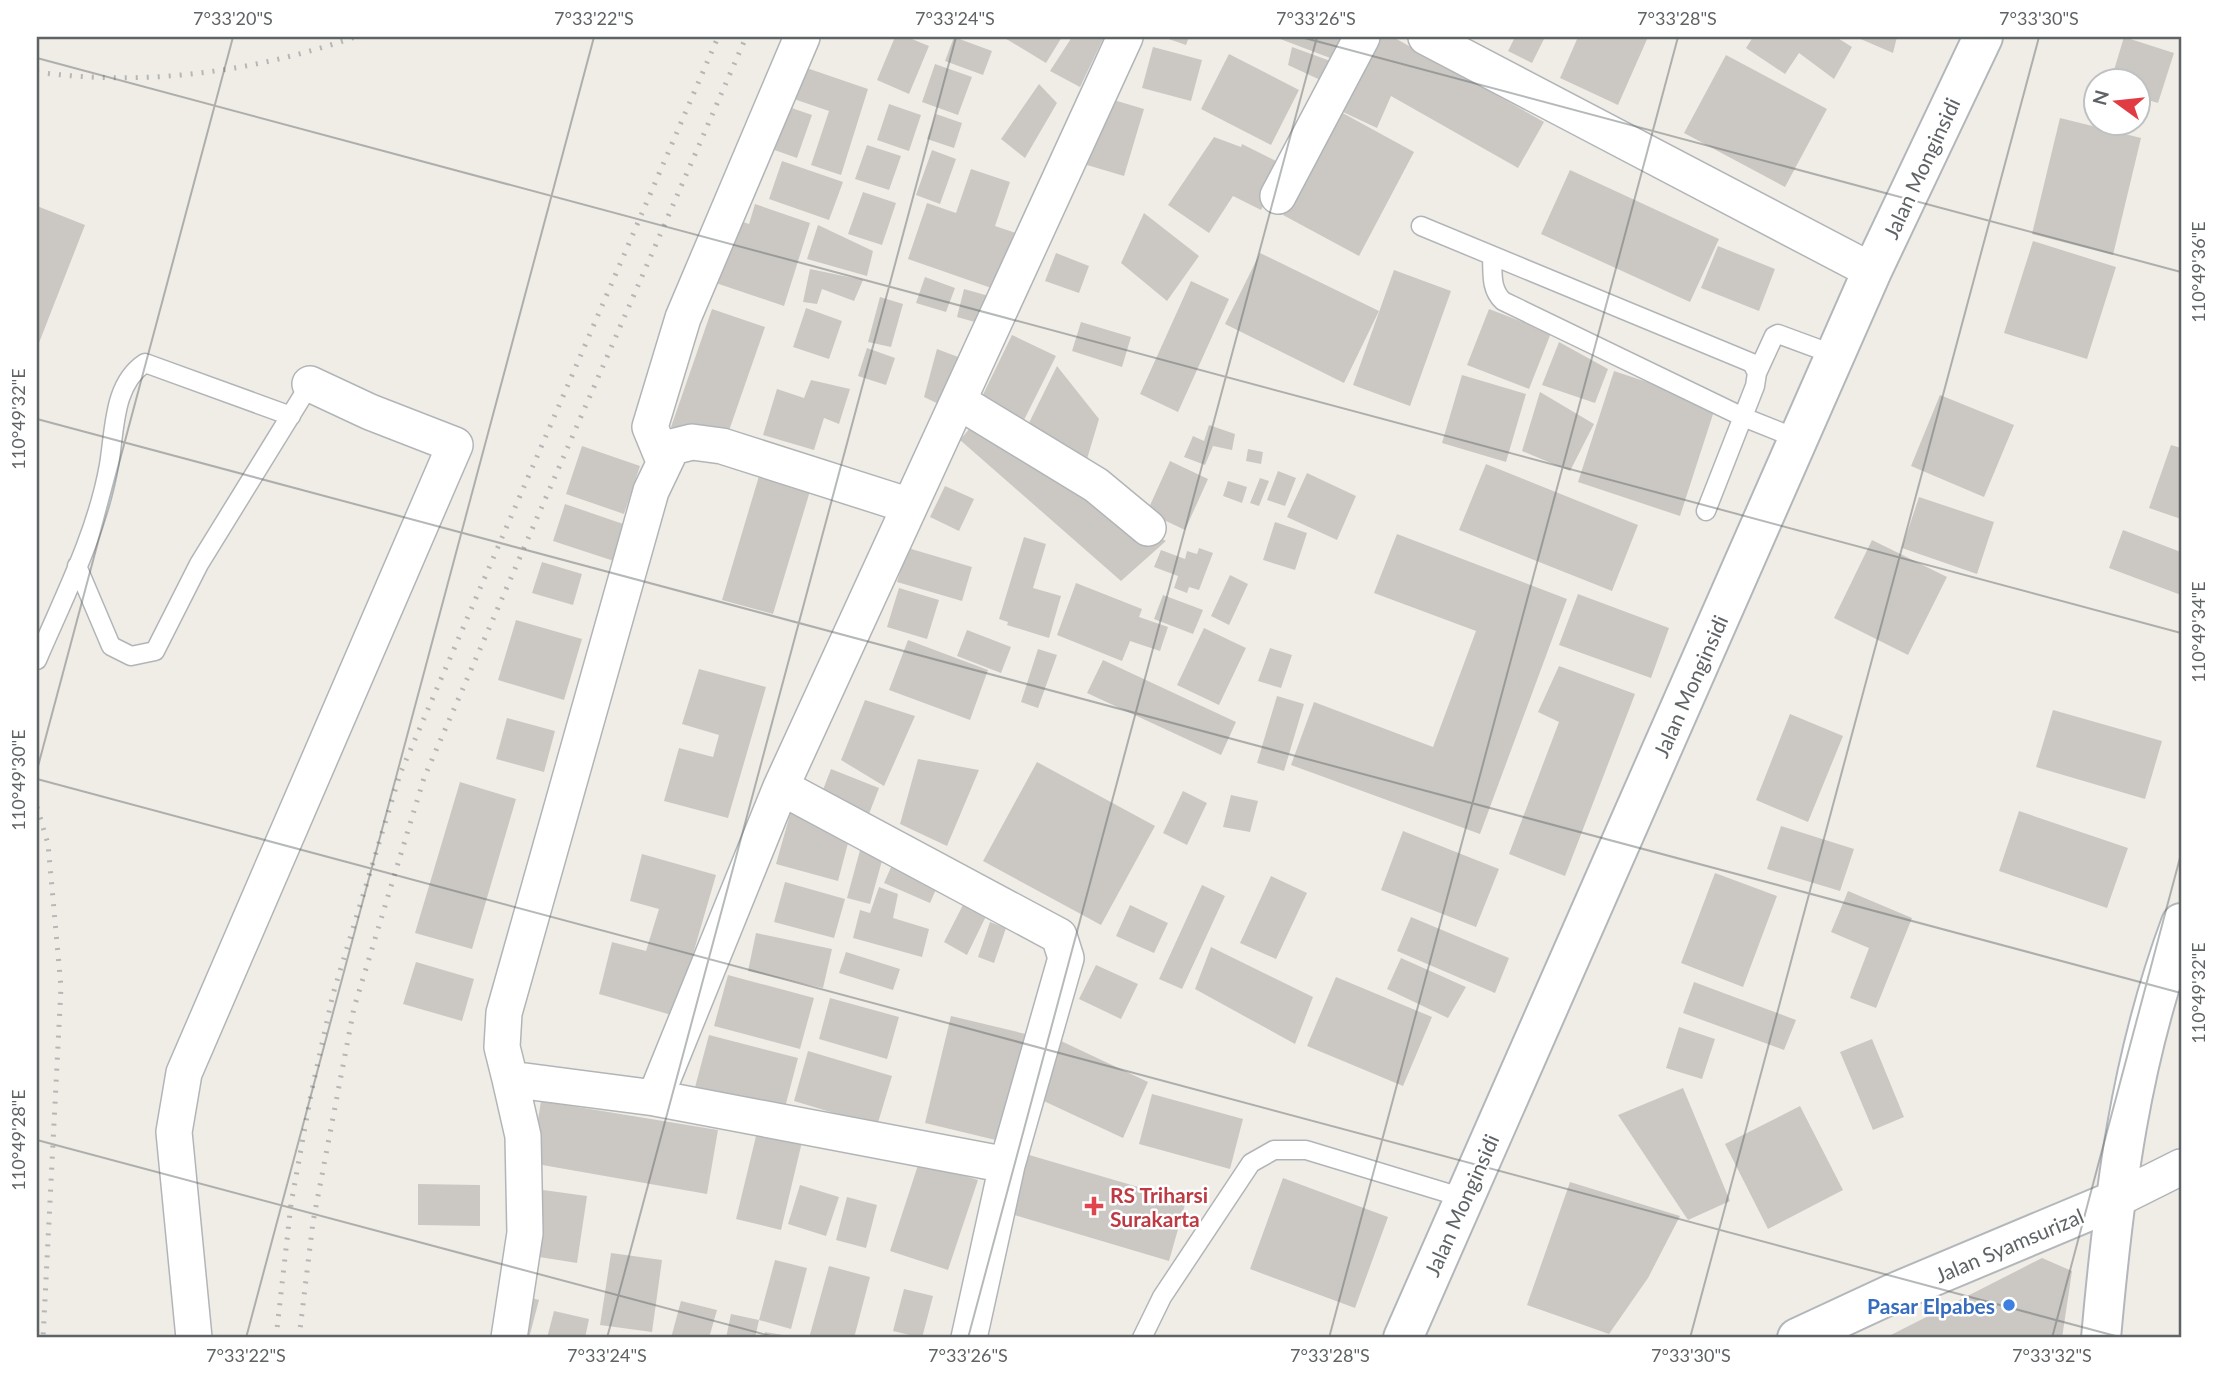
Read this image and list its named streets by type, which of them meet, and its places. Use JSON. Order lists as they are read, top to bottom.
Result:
{
  "streets": {
    "main road": ["Jalan Monginsidi", "Jalan Syamsurizal"]
  },
  "places": {
    "health": ["RS Triharsi Surakarta"],
    "other": ["Pasar Elpabes"]
  },
  "north": "left",
  "coordinates": [
    "7°33'20\"S",
    "7°33'22\"S",
    "7°33'24\"S",
    "7°33'26\"S",
    "7°33'28\"S",
    "7°33'30\"S",
    "110°49'36\"E",
    "110°49'32\"E",
    "110°49'34\"E",
    "110°49'30\"E",
    "110°49'28\"E",
    "7°33'32\"S"
  ]
}
